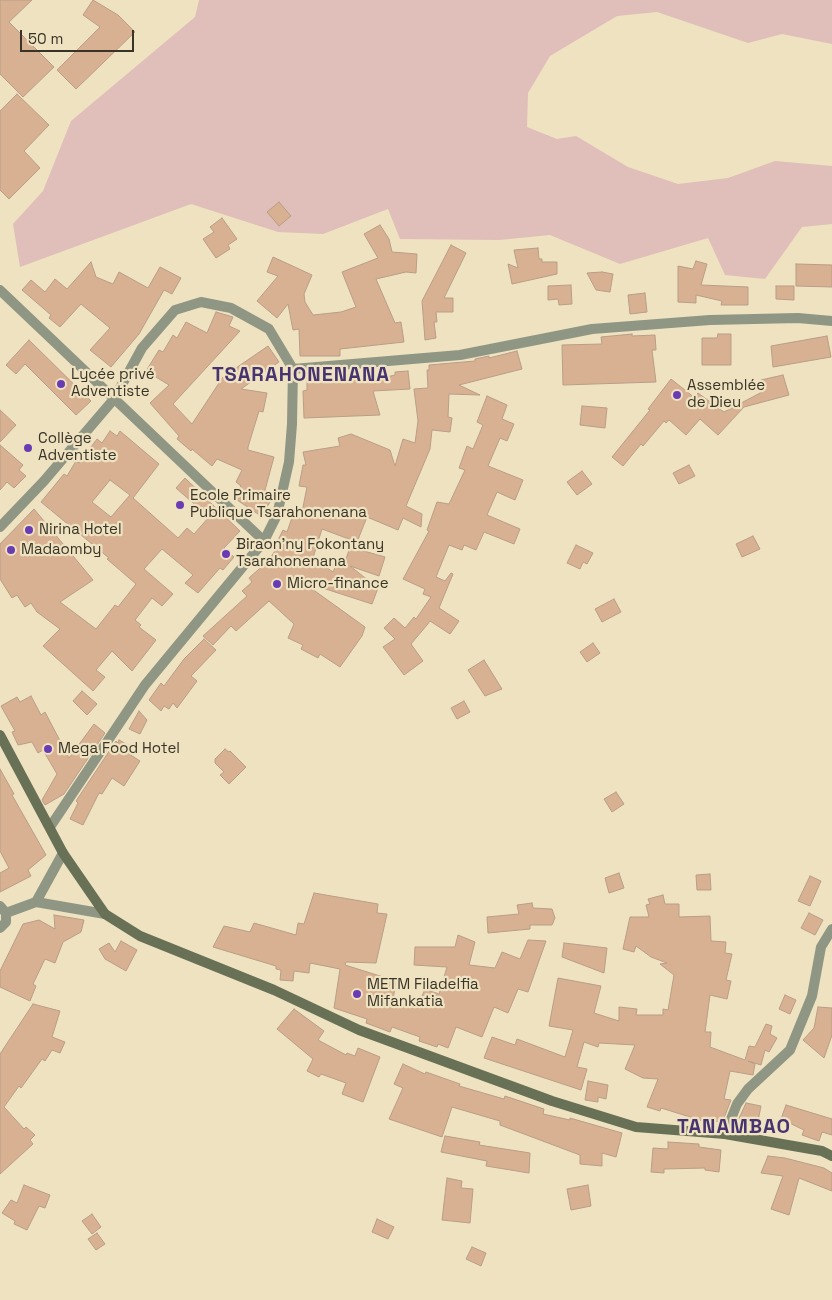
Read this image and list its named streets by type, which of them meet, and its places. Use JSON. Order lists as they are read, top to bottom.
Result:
{
  "districts": ["TSARAHONENANA", "TANAMBAO"],
  "places": [
    "Lycée privé Adventiste",
    "Assemblée de Dieu",
    "Collège Adventiste",
    "Ecole Primaire Publique Tsarahonenana",
    "Nirina Hotel",
    "Madaomby",
    "Biraon'ny Fokontany Tsarahonenana",
    "Micro-finance",
    "Mega Food Hotel",
    "METM Filadelfia Mifankatia"
  ],
  "scale_bar": "50 m"
}
